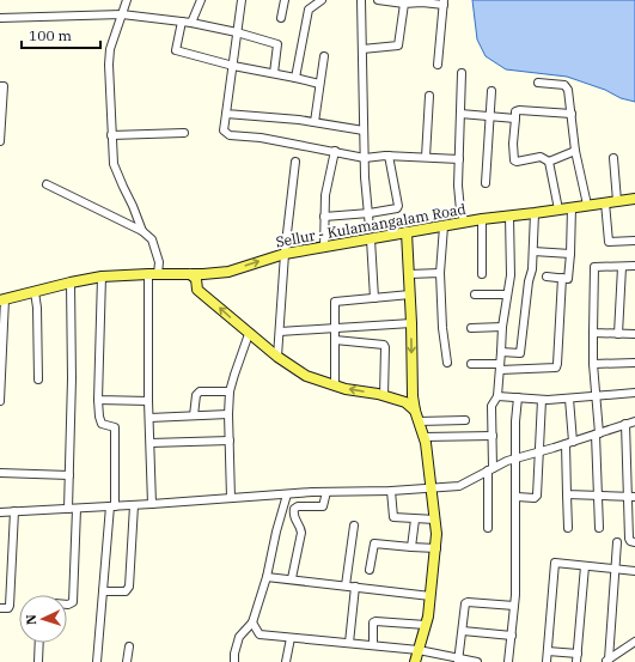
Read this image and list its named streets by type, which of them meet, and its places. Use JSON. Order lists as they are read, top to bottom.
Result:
{
  "streets": {
    "main road": ["Sellur - Kulamangalam Road"]
  },
  "scale_bar": "100 m",
  "north": "left"
}
